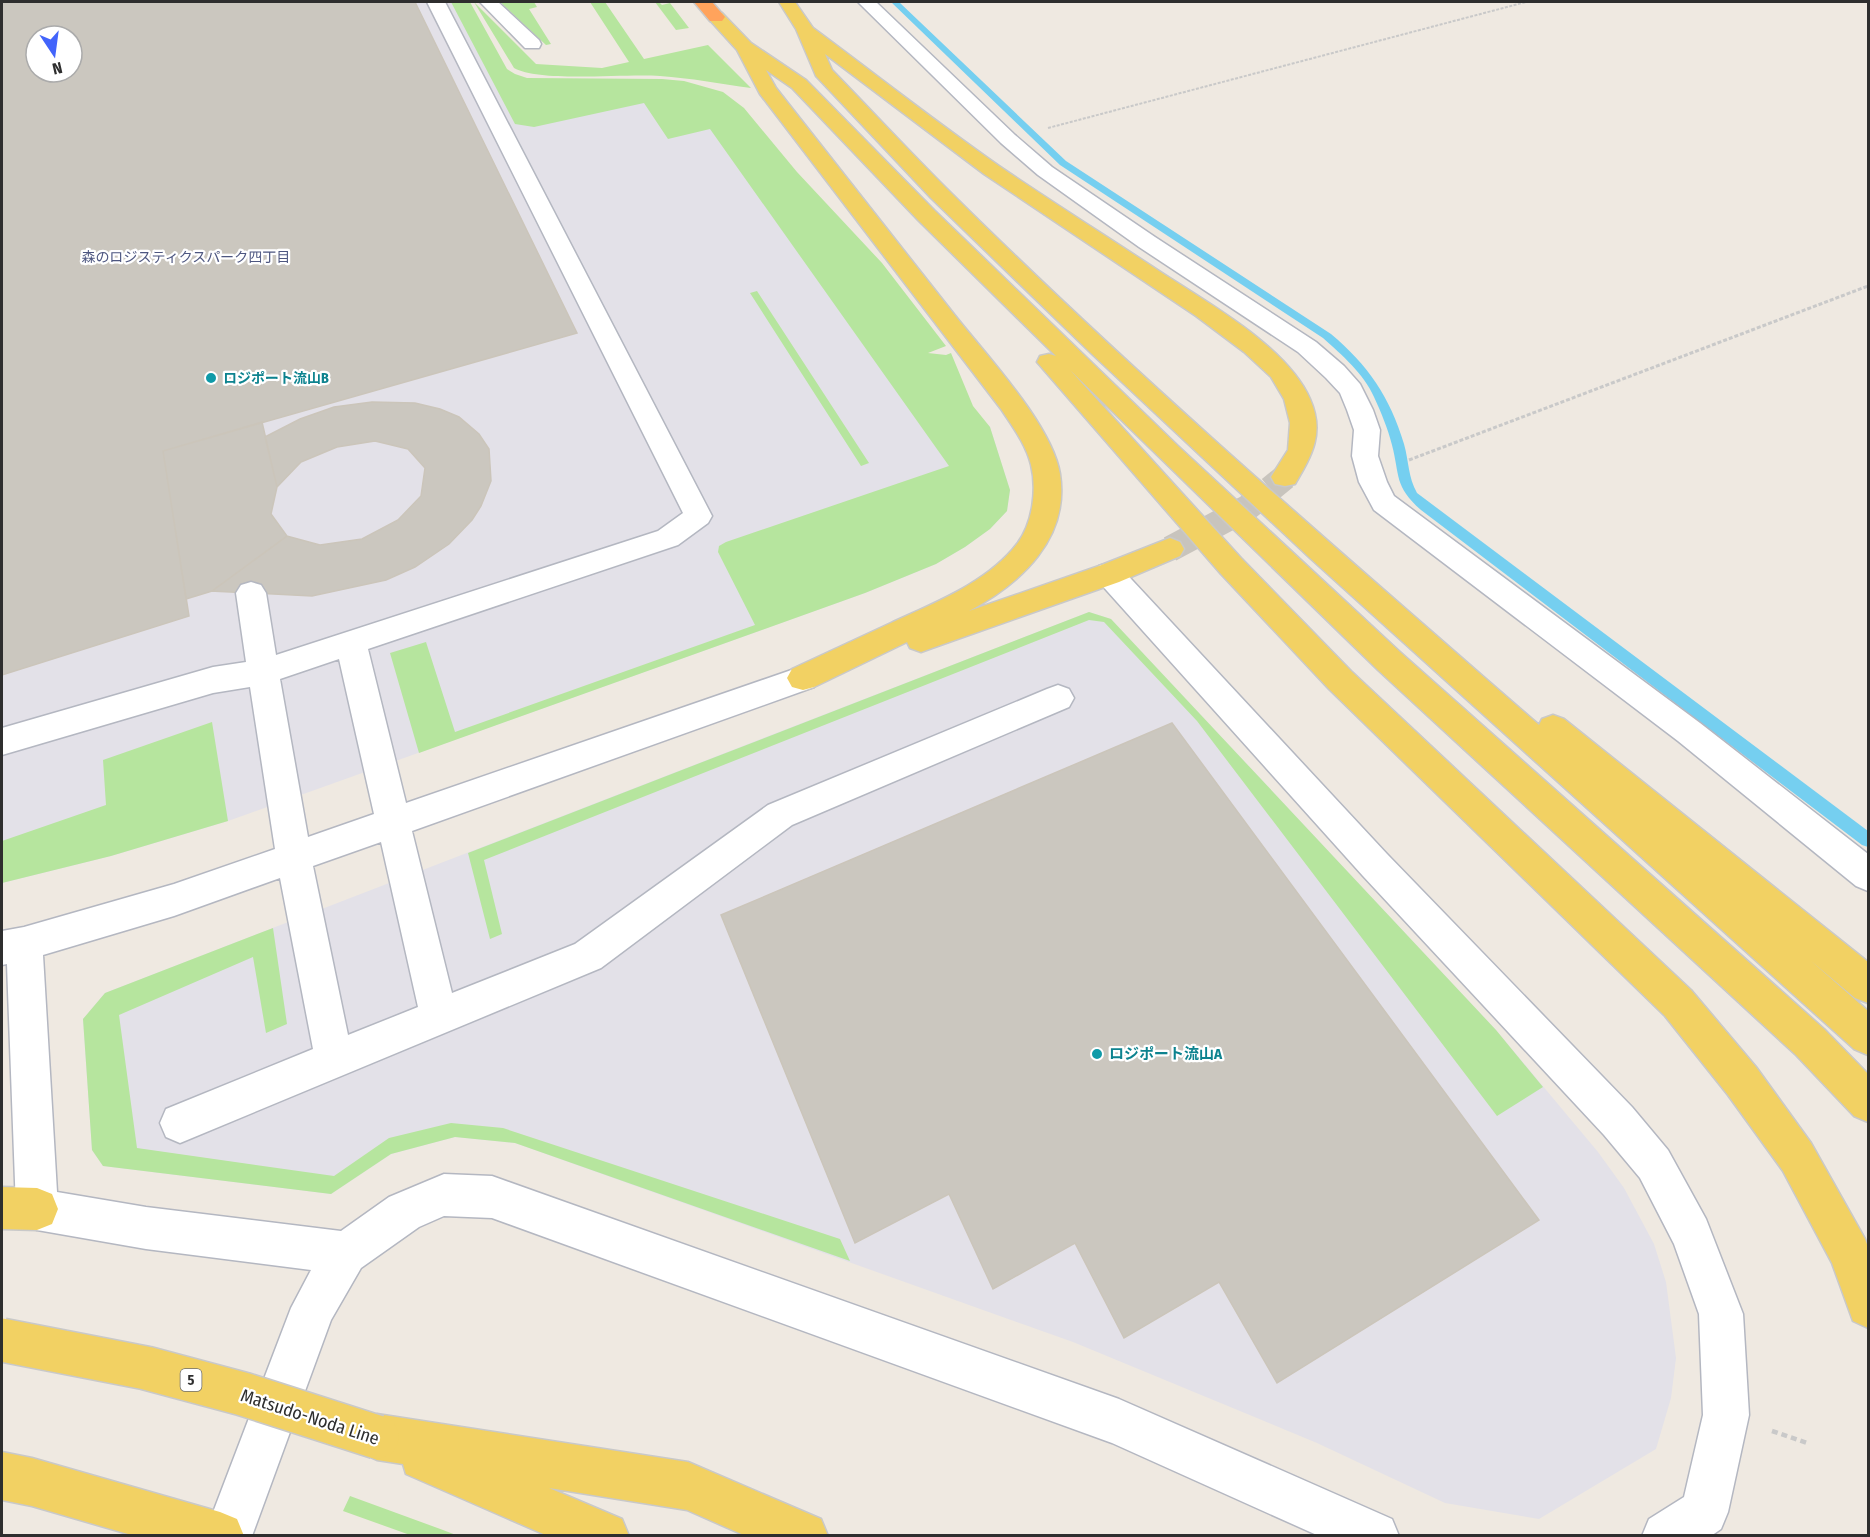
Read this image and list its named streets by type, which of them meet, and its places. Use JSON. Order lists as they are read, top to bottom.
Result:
{
  "streets": {
    "main road": ["5", "Matsudo-Noda Line"]
  },
  "districts": ["森のロジスティクスパーク四丁目"],
  "places": ["ロジポート流山B", "ロジポート流山A"],
  "north": "bottom"
}
